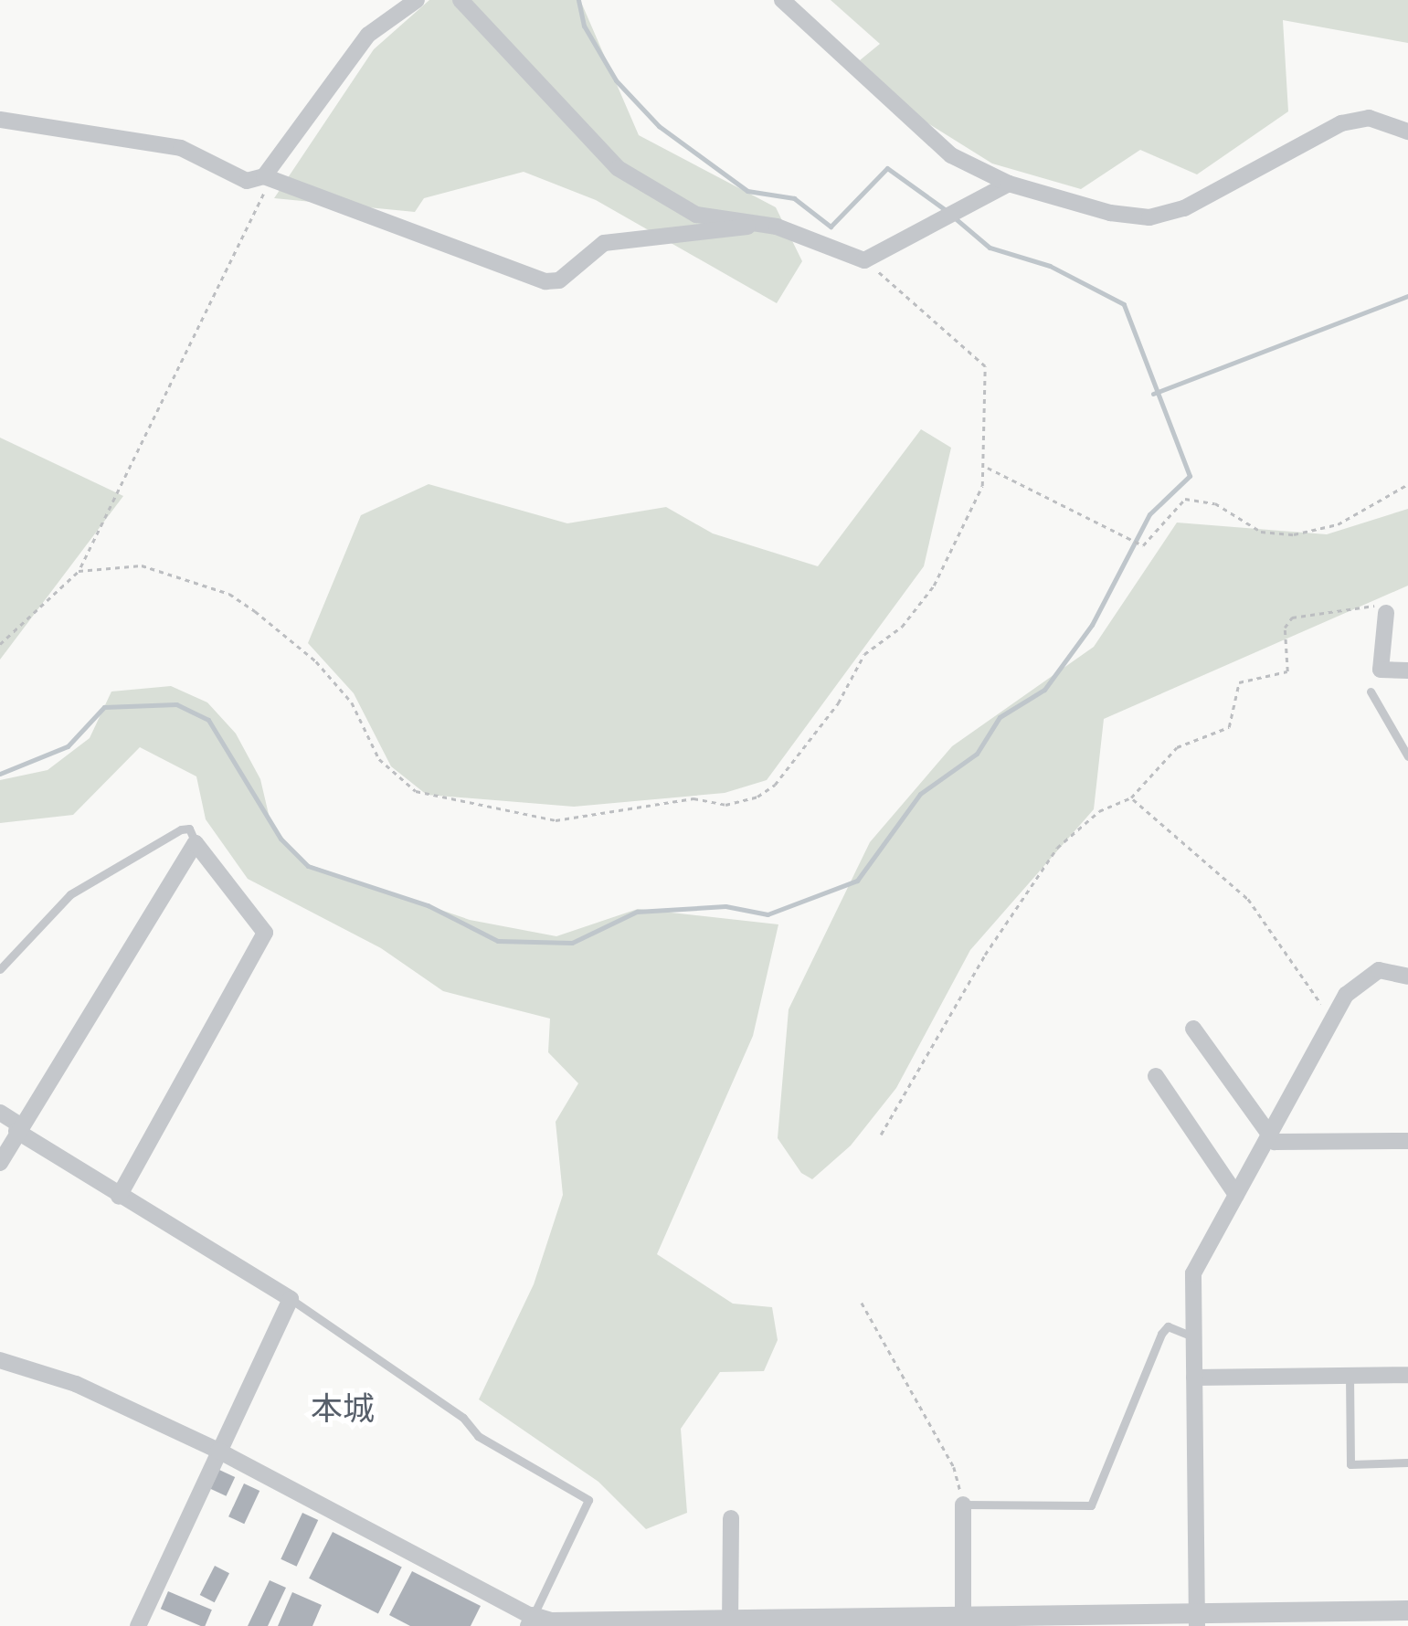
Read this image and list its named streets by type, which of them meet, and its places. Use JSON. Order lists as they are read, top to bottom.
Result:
{
  "districts": ["本城"]
}
